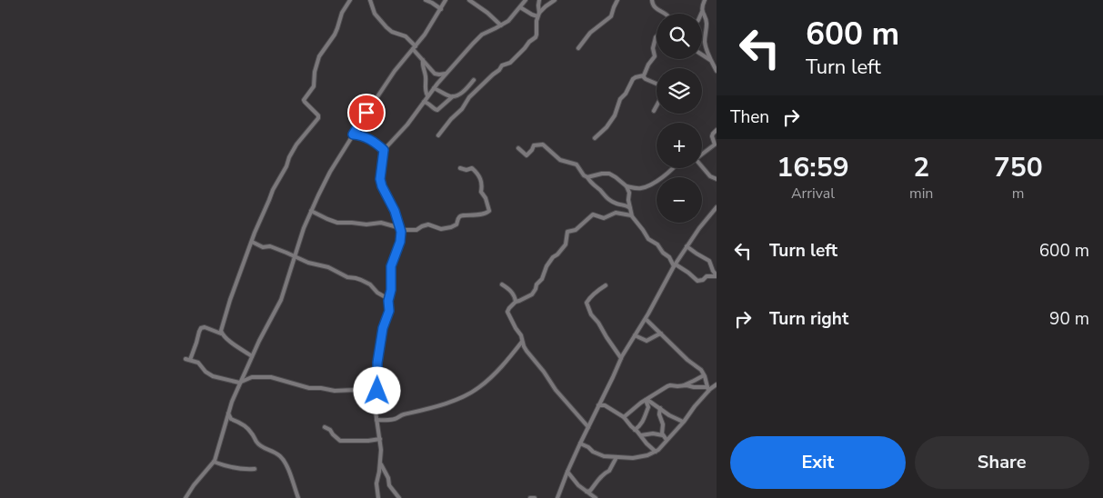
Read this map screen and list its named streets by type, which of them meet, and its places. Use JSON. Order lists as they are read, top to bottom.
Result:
{
  "page": {
    "turn": ["600 m", "Turn left"],
    "map_buttons": ["+", "−"],
    "then": "Then",
    "eta": [
      "16:59",
      "Arrival",
      "2",
      "min",
      "750",
      "m"
    ],
    "list": [
      {
        "name": "Turn left",
        "value": "600 m"
      },
      {
        "name": "Turn right",
        "value": "90 m"
      }
    ],
    "buttons": ["Exit", "Share"]
  }
}
